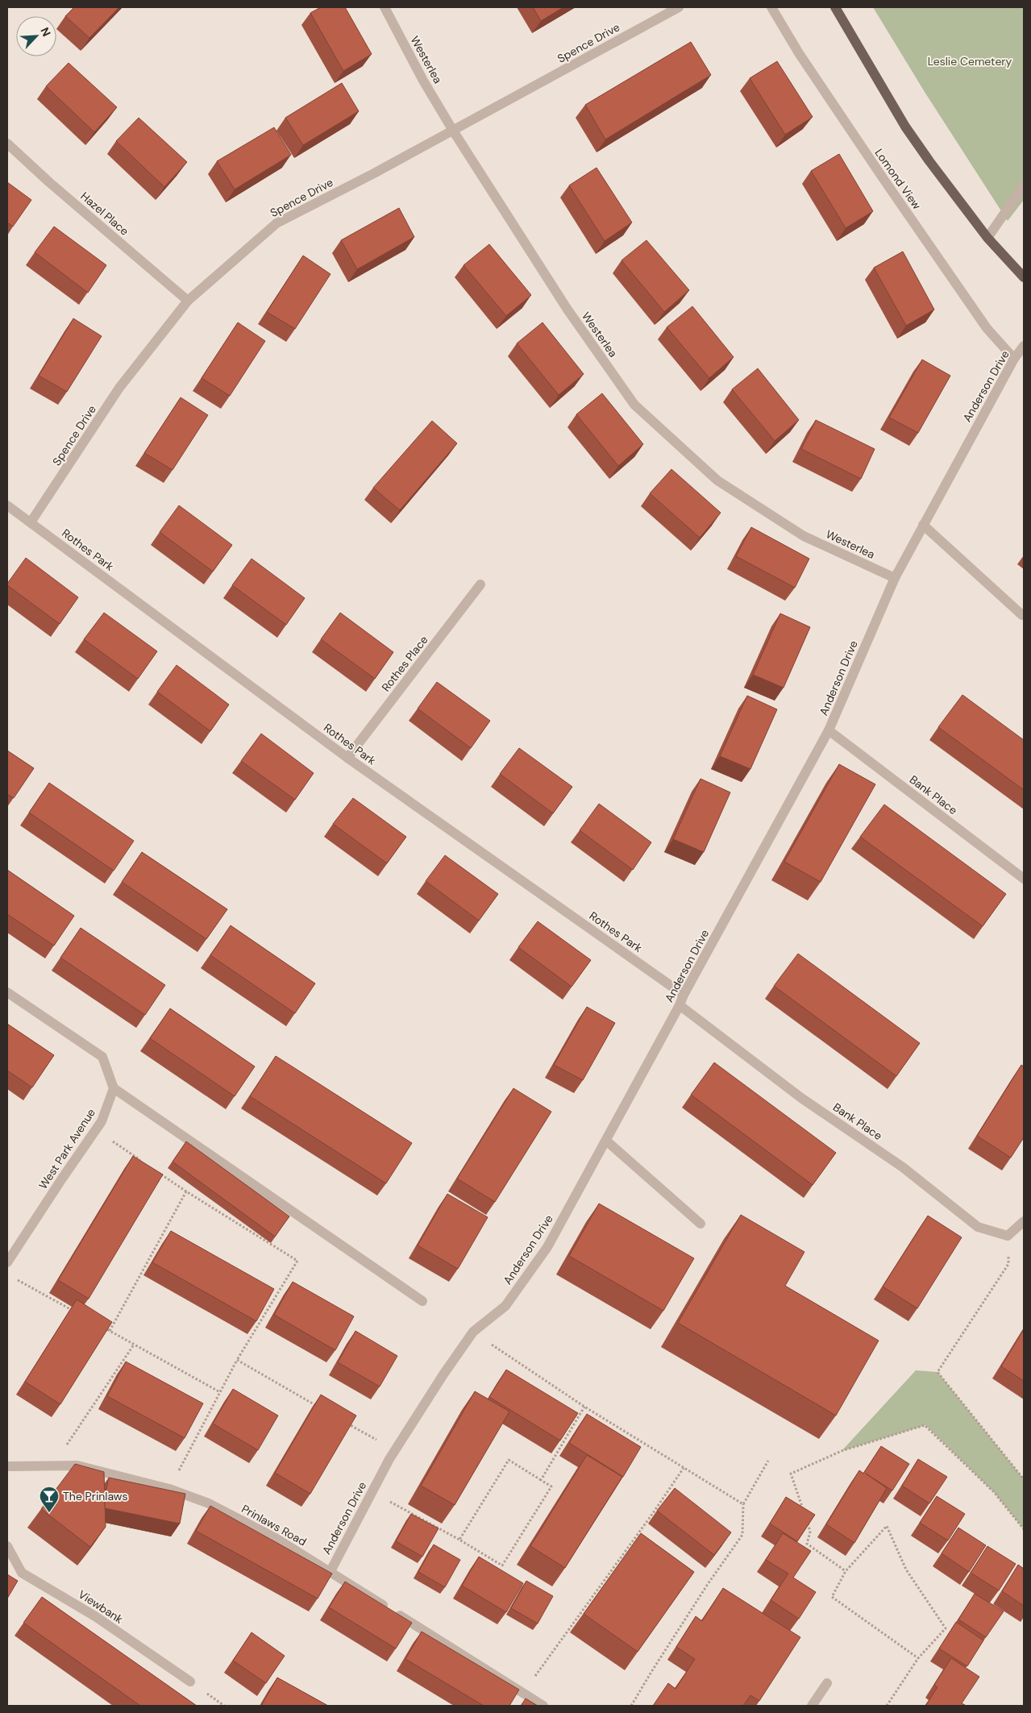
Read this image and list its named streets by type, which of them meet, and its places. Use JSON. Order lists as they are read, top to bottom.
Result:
{
  "streets": {
    "street": [
      "Spence Drive",
      "Westerlea",
      "Lomond View",
      "Hazel Place",
      "Anderson Drive",
      "Rothes Park",
      "Rothes Place",
      "Bank Place",
      "West Park Avenue",
      "Prinlaws Road",
      "Viewbank"
    ]
  },
  "crossings": [
    ["Spence Drive", "Westerlea"],
    ["Spence Drive", "Hazel Place"],
    ["Spence Drive", "Rothes Park"],
    ["Westerlea", "Anderson Drive"],
    ["Lomond View", "Anderson Drive"],
    ["Anderson Drive", "Rothes Park"],
    ["Anderson Drive", "Bank Place"],
    ["Anderson Drive", "Prinlaws Road"],
    ["Rothes Park", "Rothes Place"]
  ],
  "parks": ["Leslie Cemetery"],
  "places": {
    "bar": ["The Prinlaws"]
  },
  "north": "top right"
}
